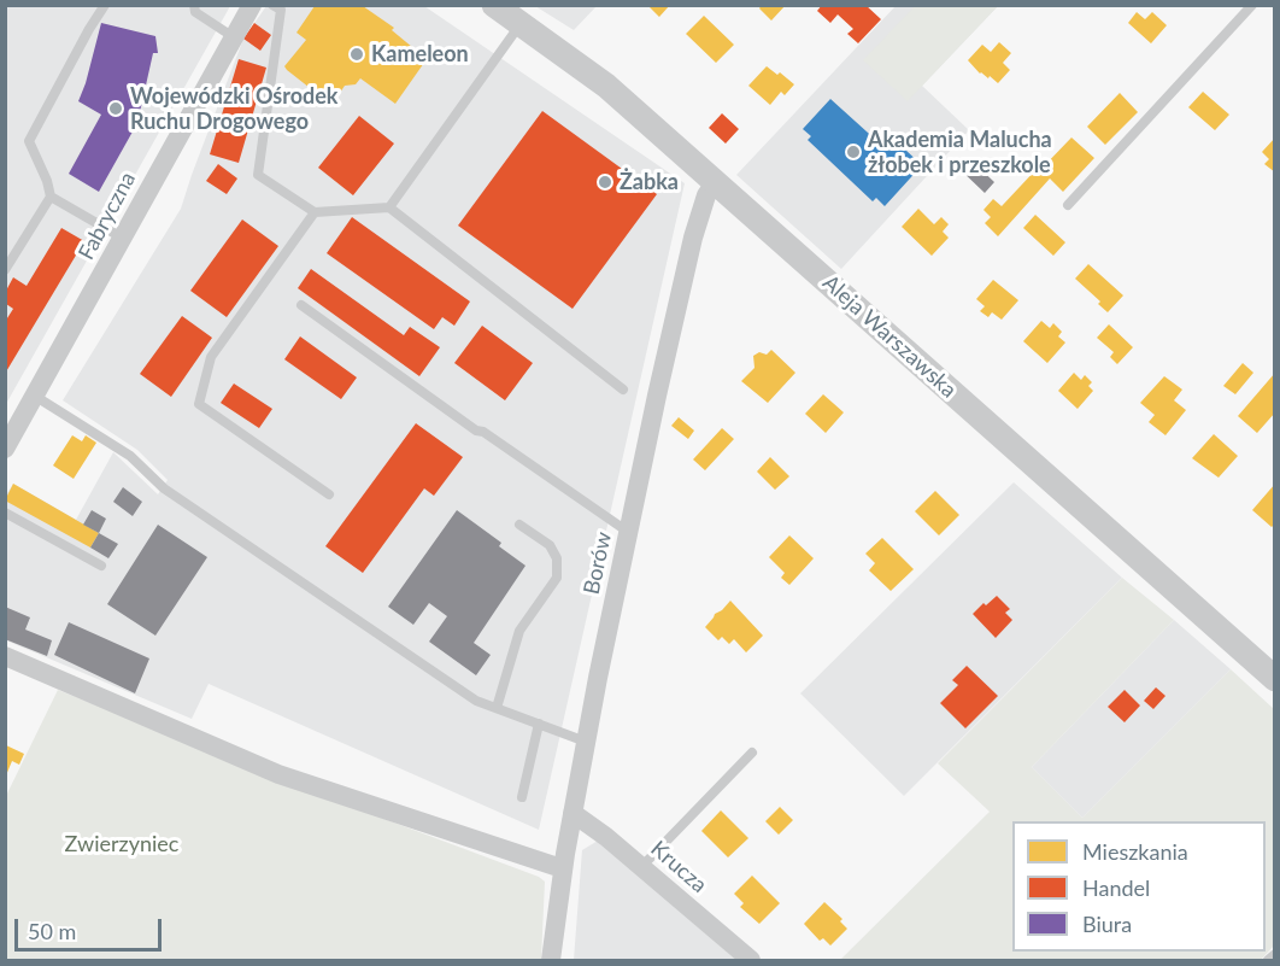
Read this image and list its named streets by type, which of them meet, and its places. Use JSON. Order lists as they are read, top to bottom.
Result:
{
  "streets": {
    "street": [
      "Fabryczna",
      "Aleja Warszawska",
      "Borów",
      "Krucza"
    ]
  },
  "crossings": [
    ["Aleja Warszawska", "Borów"],
    ["Borów", "Krucza"]
  ],
  "parks": ["Zwierzyniec"],
  "places": [
    "Kameleon",
    "Wojewódzki Ośrodek Ruchu Drogowego",
    "Akademia Malucha żłobek i przeszkole",
    "Żabka"
  ],
  "legend": ["Mieszkania", "Handel", "Biura"],
  "scale_bar": "50 m"
}
